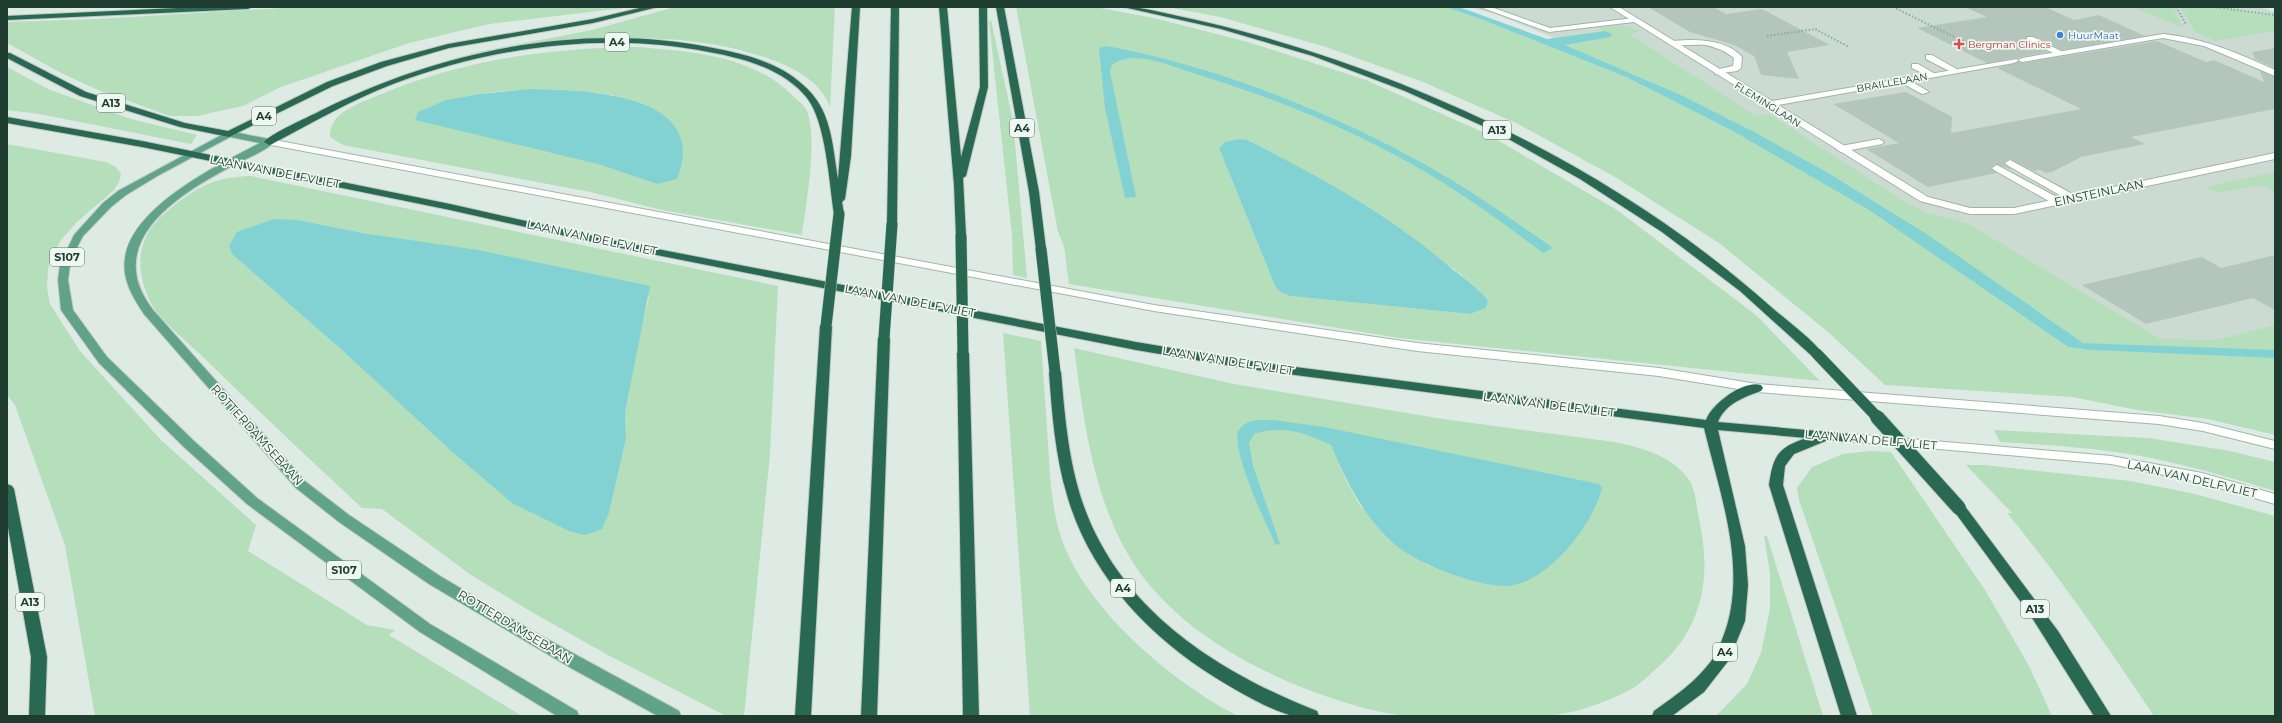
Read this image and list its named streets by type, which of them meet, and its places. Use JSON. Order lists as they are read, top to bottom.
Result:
{
  "streets": {
    "highway": ["A4", "A13", "LAAN VAN DELFVLIET"],
    "main road": [
      "BRAILLELAAN",
      "FLEMINGLAAN",
      "EINSTEINLAAN",
      "S107",
      "ROTTERDAMSEBAAN"
    ]
  },
  "crossings": [
    ["A4", "A13"],
    ["A4", "LAAN VAN DELFVLIET"],
    ["A4", "S107"],
    ["A4", "ROTTERDAMSEBAAN"],
    ["BRAILLELAAN", "FLEMINGLAAN"],
    ["A13", "S107"],
    ["FLEMINGLAAN", "EINSTEINLAAN"],
    ["LAAN VAN DELFVLIET", "S107"],
    ["LAAN VAN DELFVLIET", "ROTTERDAMSEBAAN"]
  ],
  "places": {
    "other": ["HuurMaat"],
    "health": ["Bergman Clinics"]
  }
}
